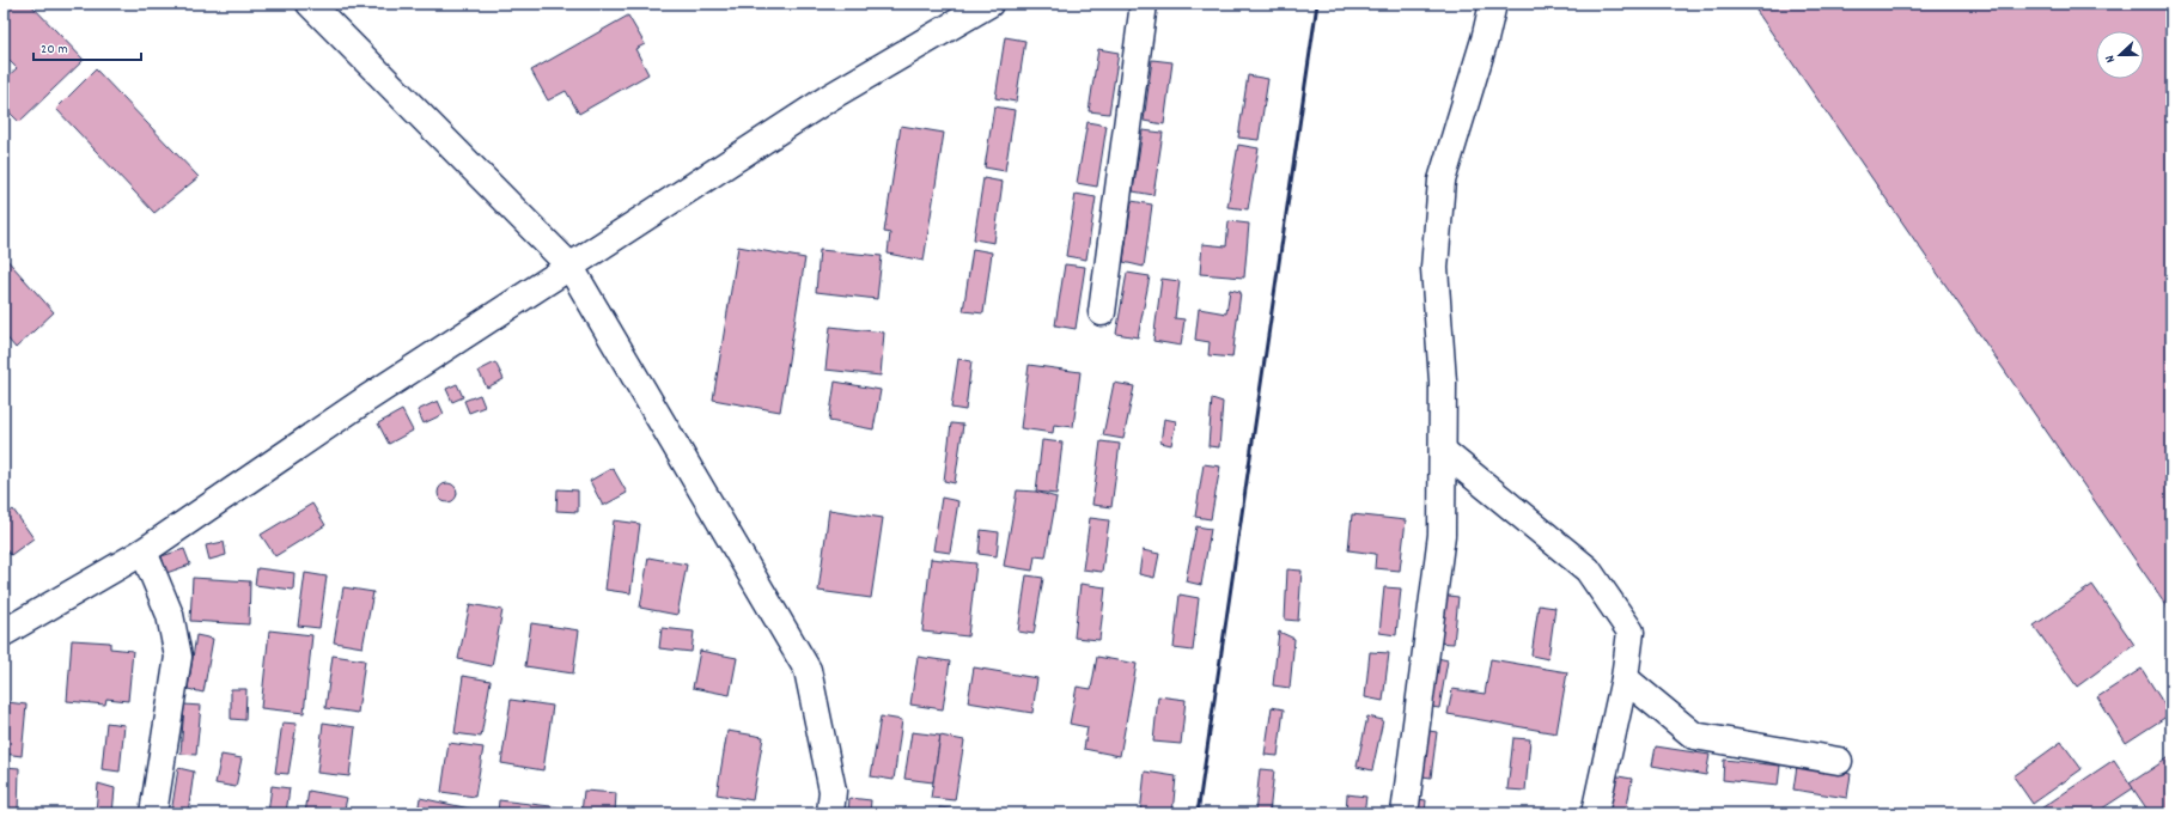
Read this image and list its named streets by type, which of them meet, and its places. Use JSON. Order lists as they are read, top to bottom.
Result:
{
  "scale_bar": "20 m",
  "north": "left"
}
